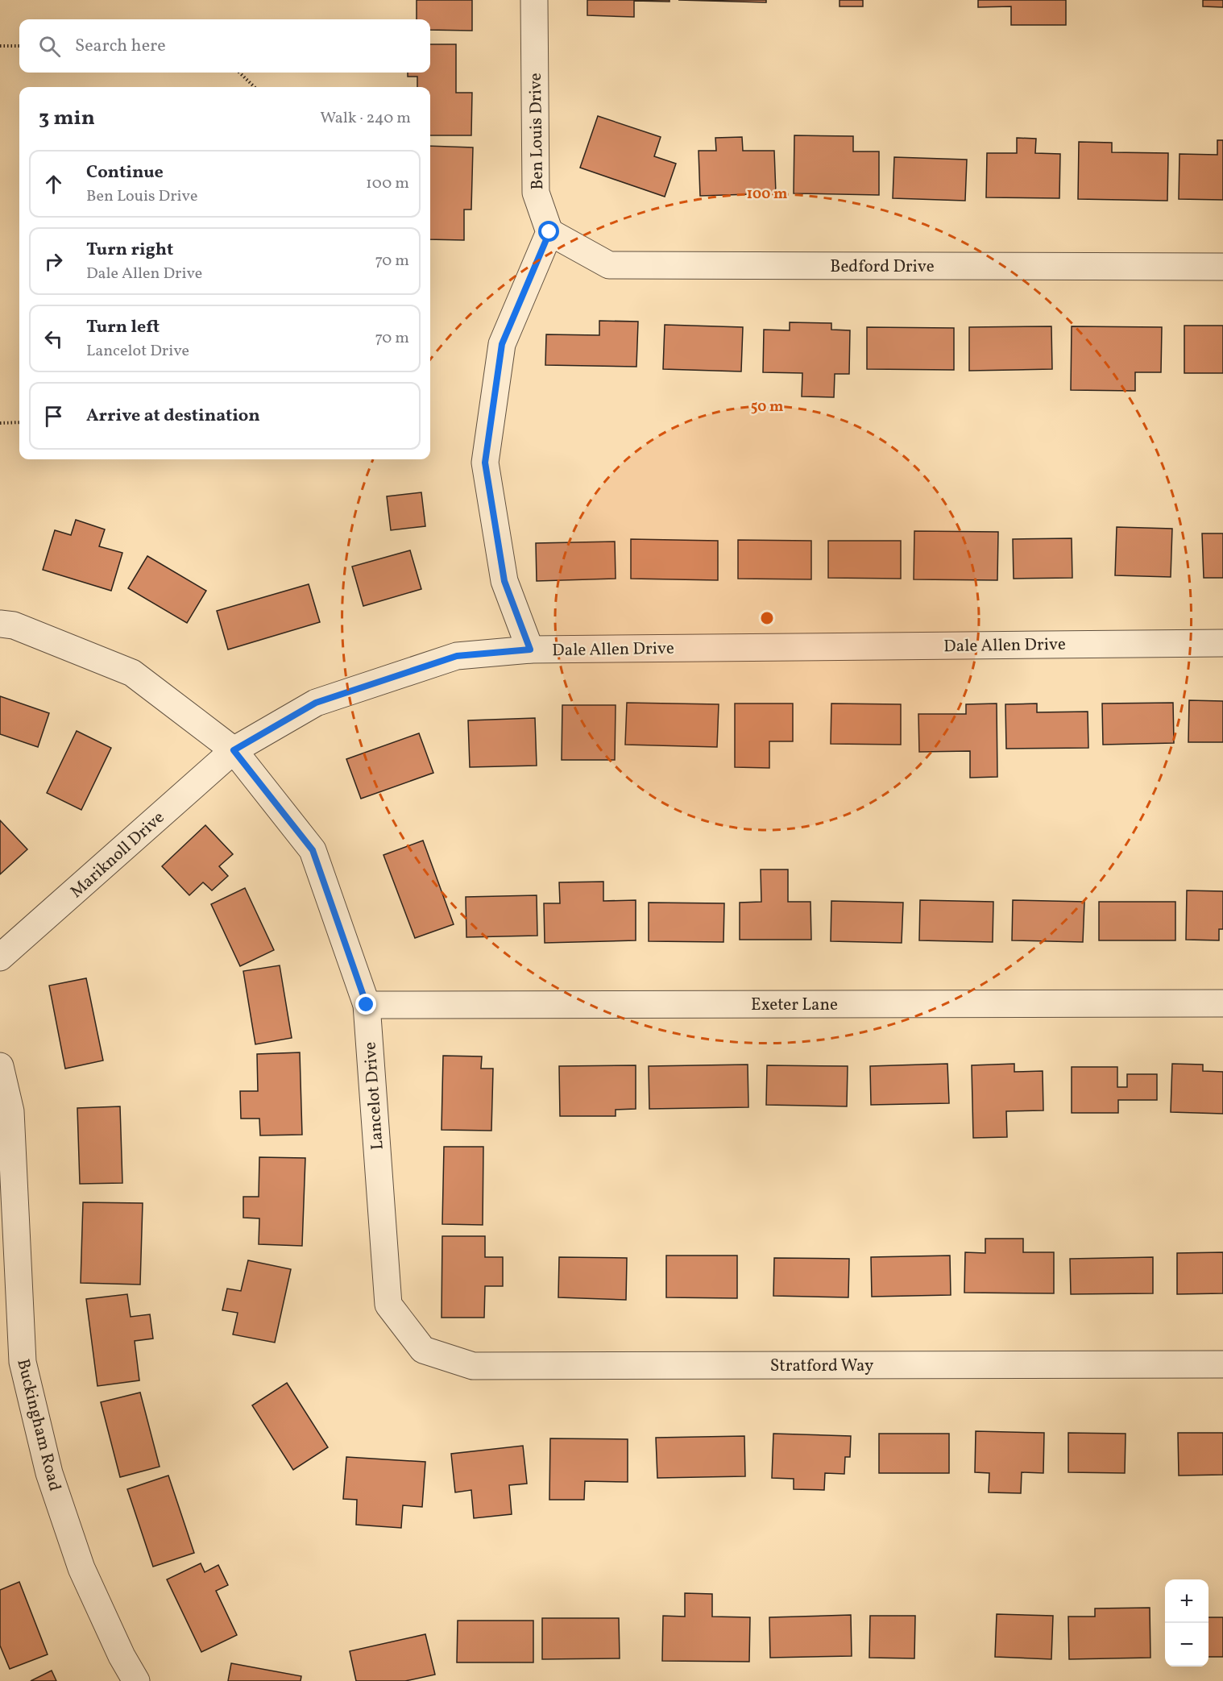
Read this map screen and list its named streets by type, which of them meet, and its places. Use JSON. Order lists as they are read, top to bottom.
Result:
{
  "streets": {
    "street": [
      "Ben Louis Drive",
      "Bedford Drive",
      "Dale Allen Drive",
      "Mariknoll Drive",
      "Exeter Lane",
      "Lancelot Drive",
      "Stratford Way",
      "Buckingham Road"
    ]
  },
  "crossings": [
    ["Ben Louis Drive", "Bedford Drive"],
    ["Dale Allen Drive", "Mariknoll Drive"],
    ["Dale Allen Drive", "Lancelot Drive"],
    ["Mariknoll Drive", "Lancelot Drive"],
    ["Exeter Lane", "Lancelot Drive"],
    ["Lancelot Drive", "Stratford Way"]
  ],
  "page": {
    "search": "Search here",
    "heading": ["3 min", "Walk · 240 m"],
    "list": [
      ["Continue", "Ben Louis Drive", "100 m"],
      ["Turn right", "Dale Allen Drive", "70 m"],
      ["Turn left", "Lancelot Drive", "70 m"],
      "Arrive at destination"
    ],
    "map_buttons": ["+", "−"]
  },
  "rings": ["100 m", "50 m"]
}
